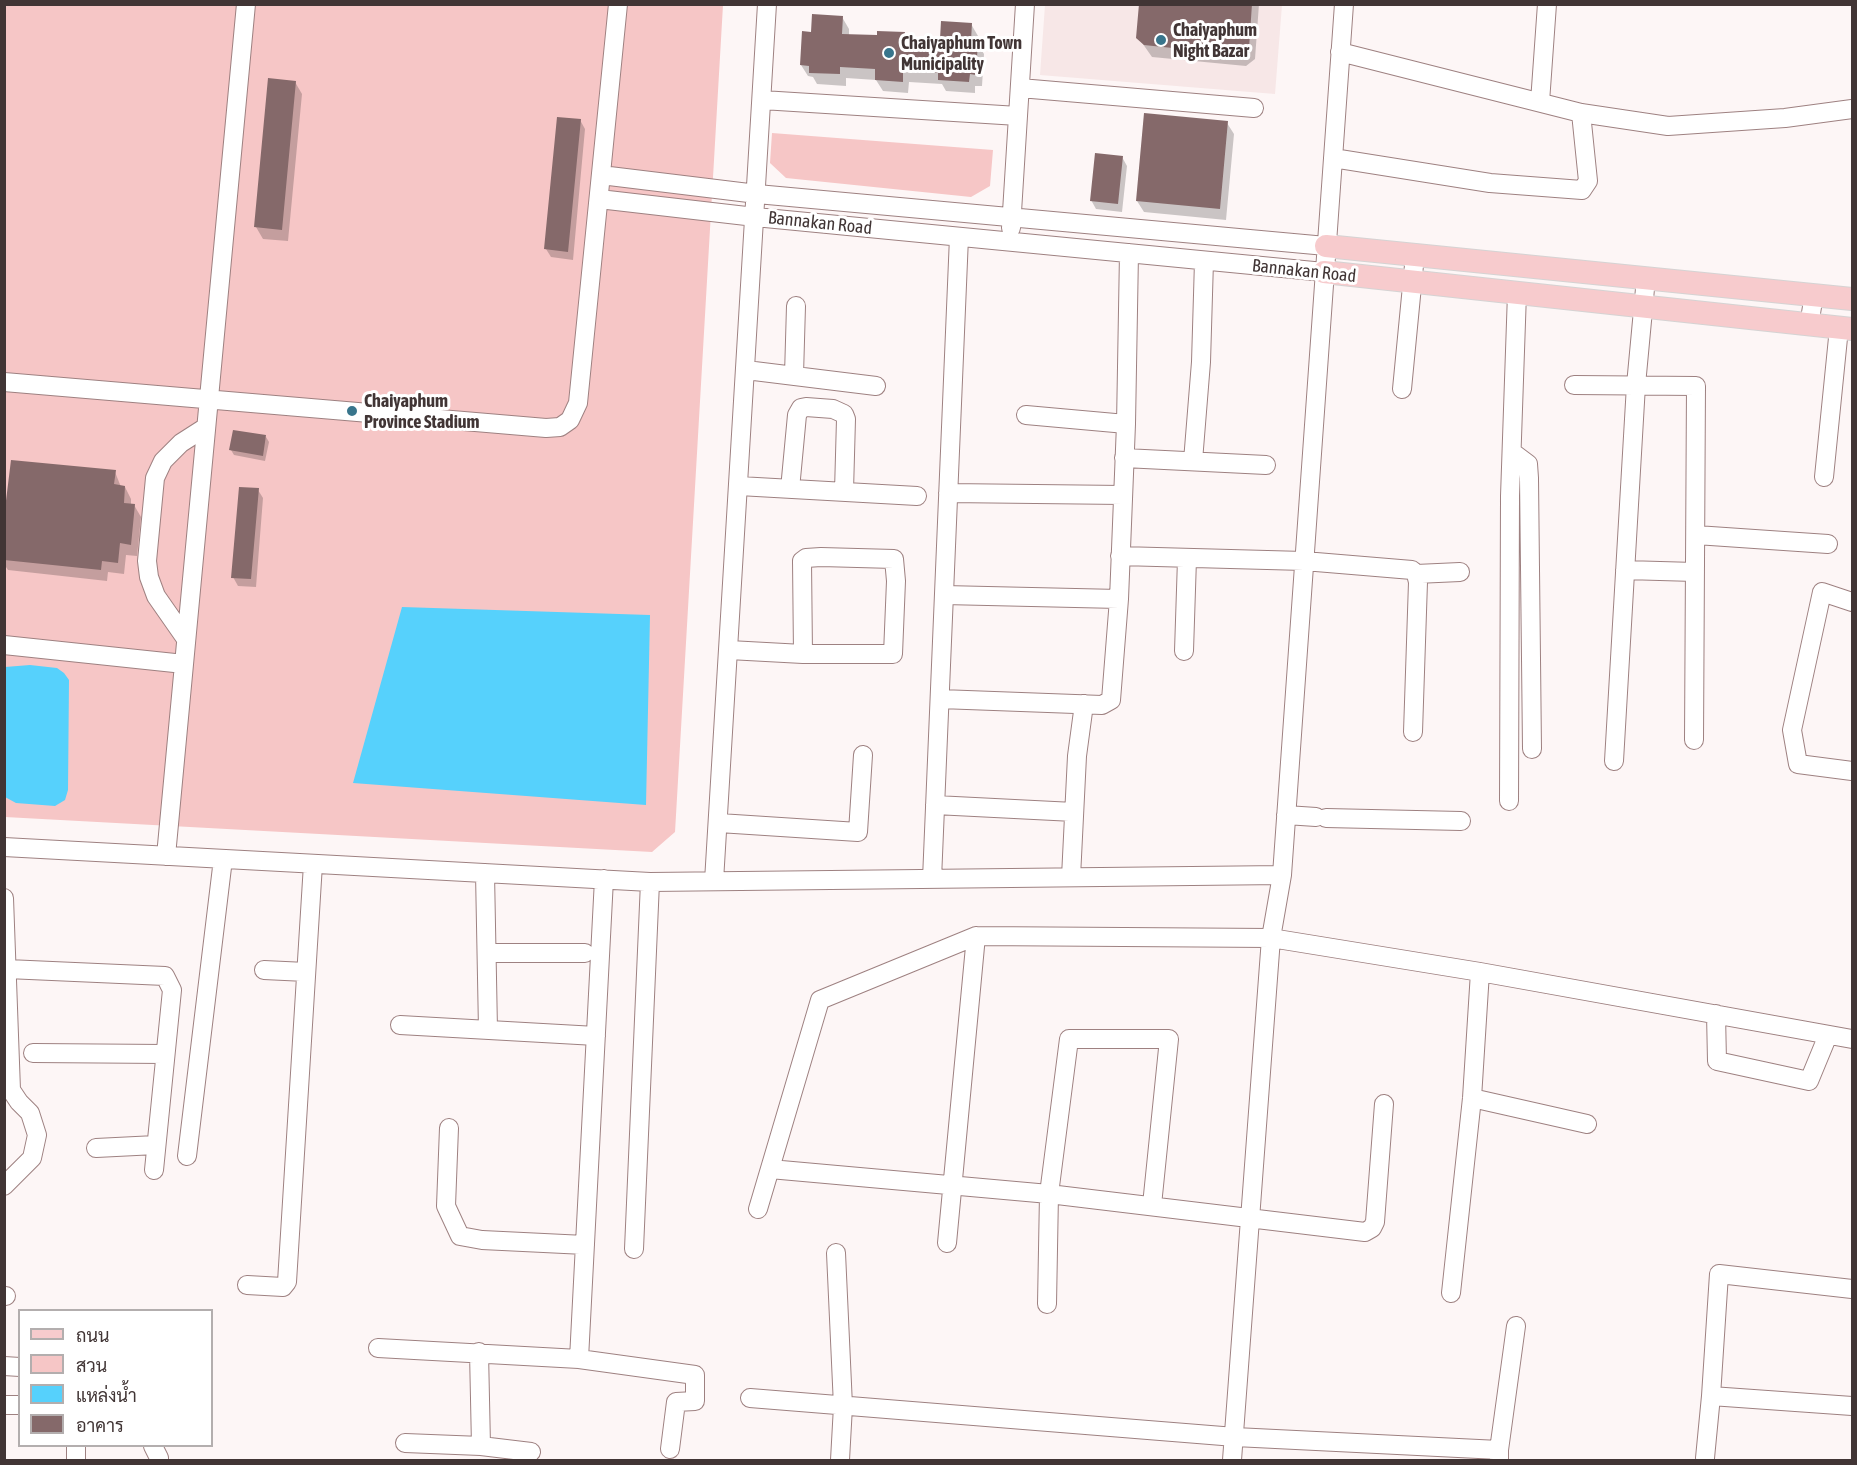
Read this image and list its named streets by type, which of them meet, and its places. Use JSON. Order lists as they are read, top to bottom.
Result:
{
  "streets": {
    "main road": ["Bannakan Road"]
  },
  "places": ["Chaiyaphum Night Bazar", "Chaiyaphum Town Municipality", "Chaiyaphum Province Stadium"],
  "legend": [
    "ถนน",
    "สวน",
    "แหล่งน้ำ",
    "อาคาร"
  ]
}
